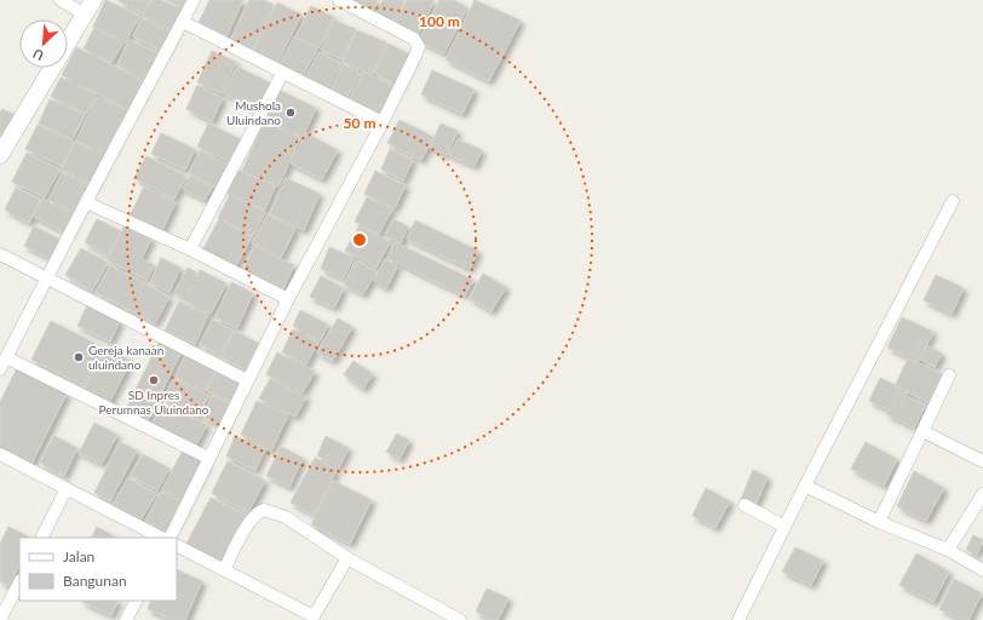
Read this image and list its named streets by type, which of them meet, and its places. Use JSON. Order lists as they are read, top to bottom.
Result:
{
  "places": ["Mushola Uluindano", "Gereja kanaan uluindano", "SD Inpres Perumnas Uluindano"],
  "legend": ["Jalan", "Bangunan"],
  "north": "bottom left",
  "rings": ["100 m", "50 m"]
}
